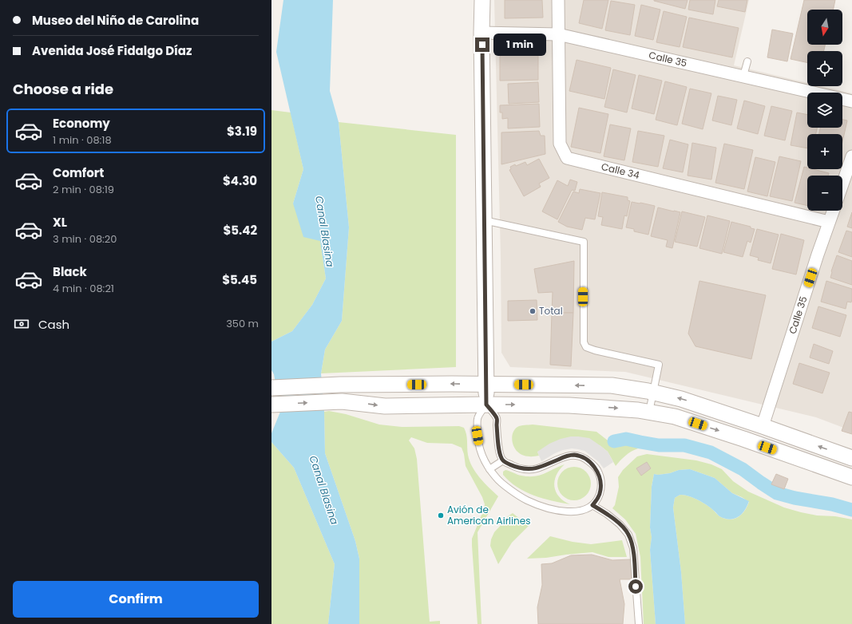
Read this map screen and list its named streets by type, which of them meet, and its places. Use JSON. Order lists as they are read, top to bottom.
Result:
{
  "streets": {
    "street": ["Calle 35", "Calle 34"]
  },
  "crossings": [
    ["Calle 35", "Calle 34"]
  ],
  "water": ["Canal Blasina"],
  "places": ["Total", "Avión de American Airlines"],
  "north": "bottom",
  "page": {
    "banner": ["Museo del Niño de Carolina", "Avenida José Fidalgo Díaz"],
    "map_buttons": ["+", "−"],
    "bubble": "1 min",
    "heading": "Choose a ride",
    "list": [
      {
        "name": "Economy",
        "note": "1 min · 08:18",
        "value": "$3.19"
      },
      {
        "name": "Comfort",
        "note": "2 min · 08:19",
        "value": "$4.30"
      },
      {
        "name": "XL",
        "note": "3 min · 08:20",
        "value": "$5.42"
      },
      {
        "name": "Black",
        "note": "4 min · 08:21",
        "value": "$5.45"
      }
    ],
    "pay": ["Cash", "350 m"],
    "buttons": "Confirm"
  }
}
